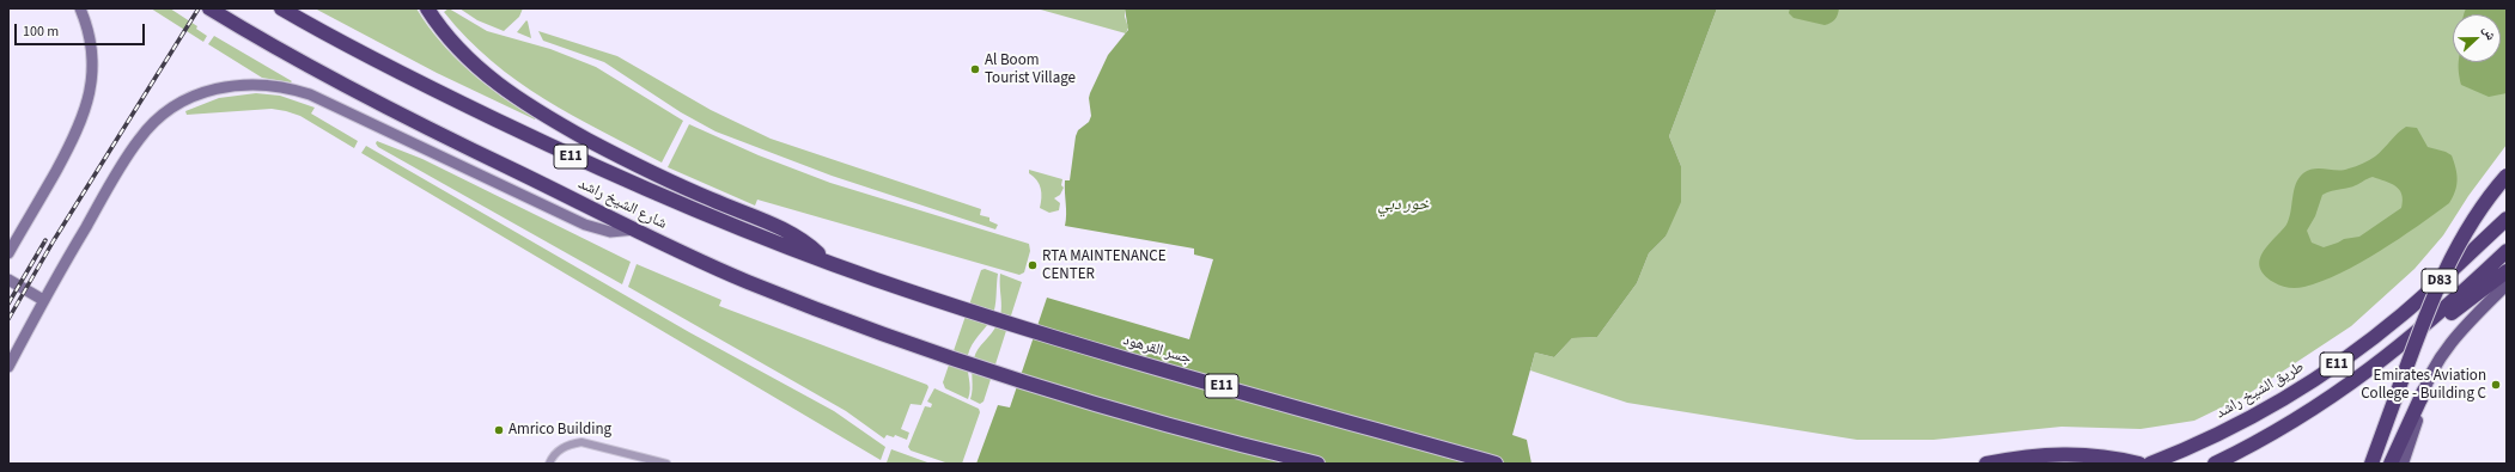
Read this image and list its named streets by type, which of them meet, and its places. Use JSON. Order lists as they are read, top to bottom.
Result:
{
  "streets": {
    "highway": [
      "E11",
      "شارع الشيخ راشد",
      "D83",
      "جسر القرهود",
      "طريق الشيخ راشد"
    ]
  },
  "crossings": [
    ["شارع الشيخ راشد", "جسر القرهود"]
  ],
  "water": ["خور دبي"],
  "places": [
    "Al Boom Tourist Village",
    "RTA MAINTENANCE CENTER",
    "Emirates Aviation College - Building C",
    "Amrico Building"
  ],
  "scale_bar": "100 m",
  "north": "right"
}
